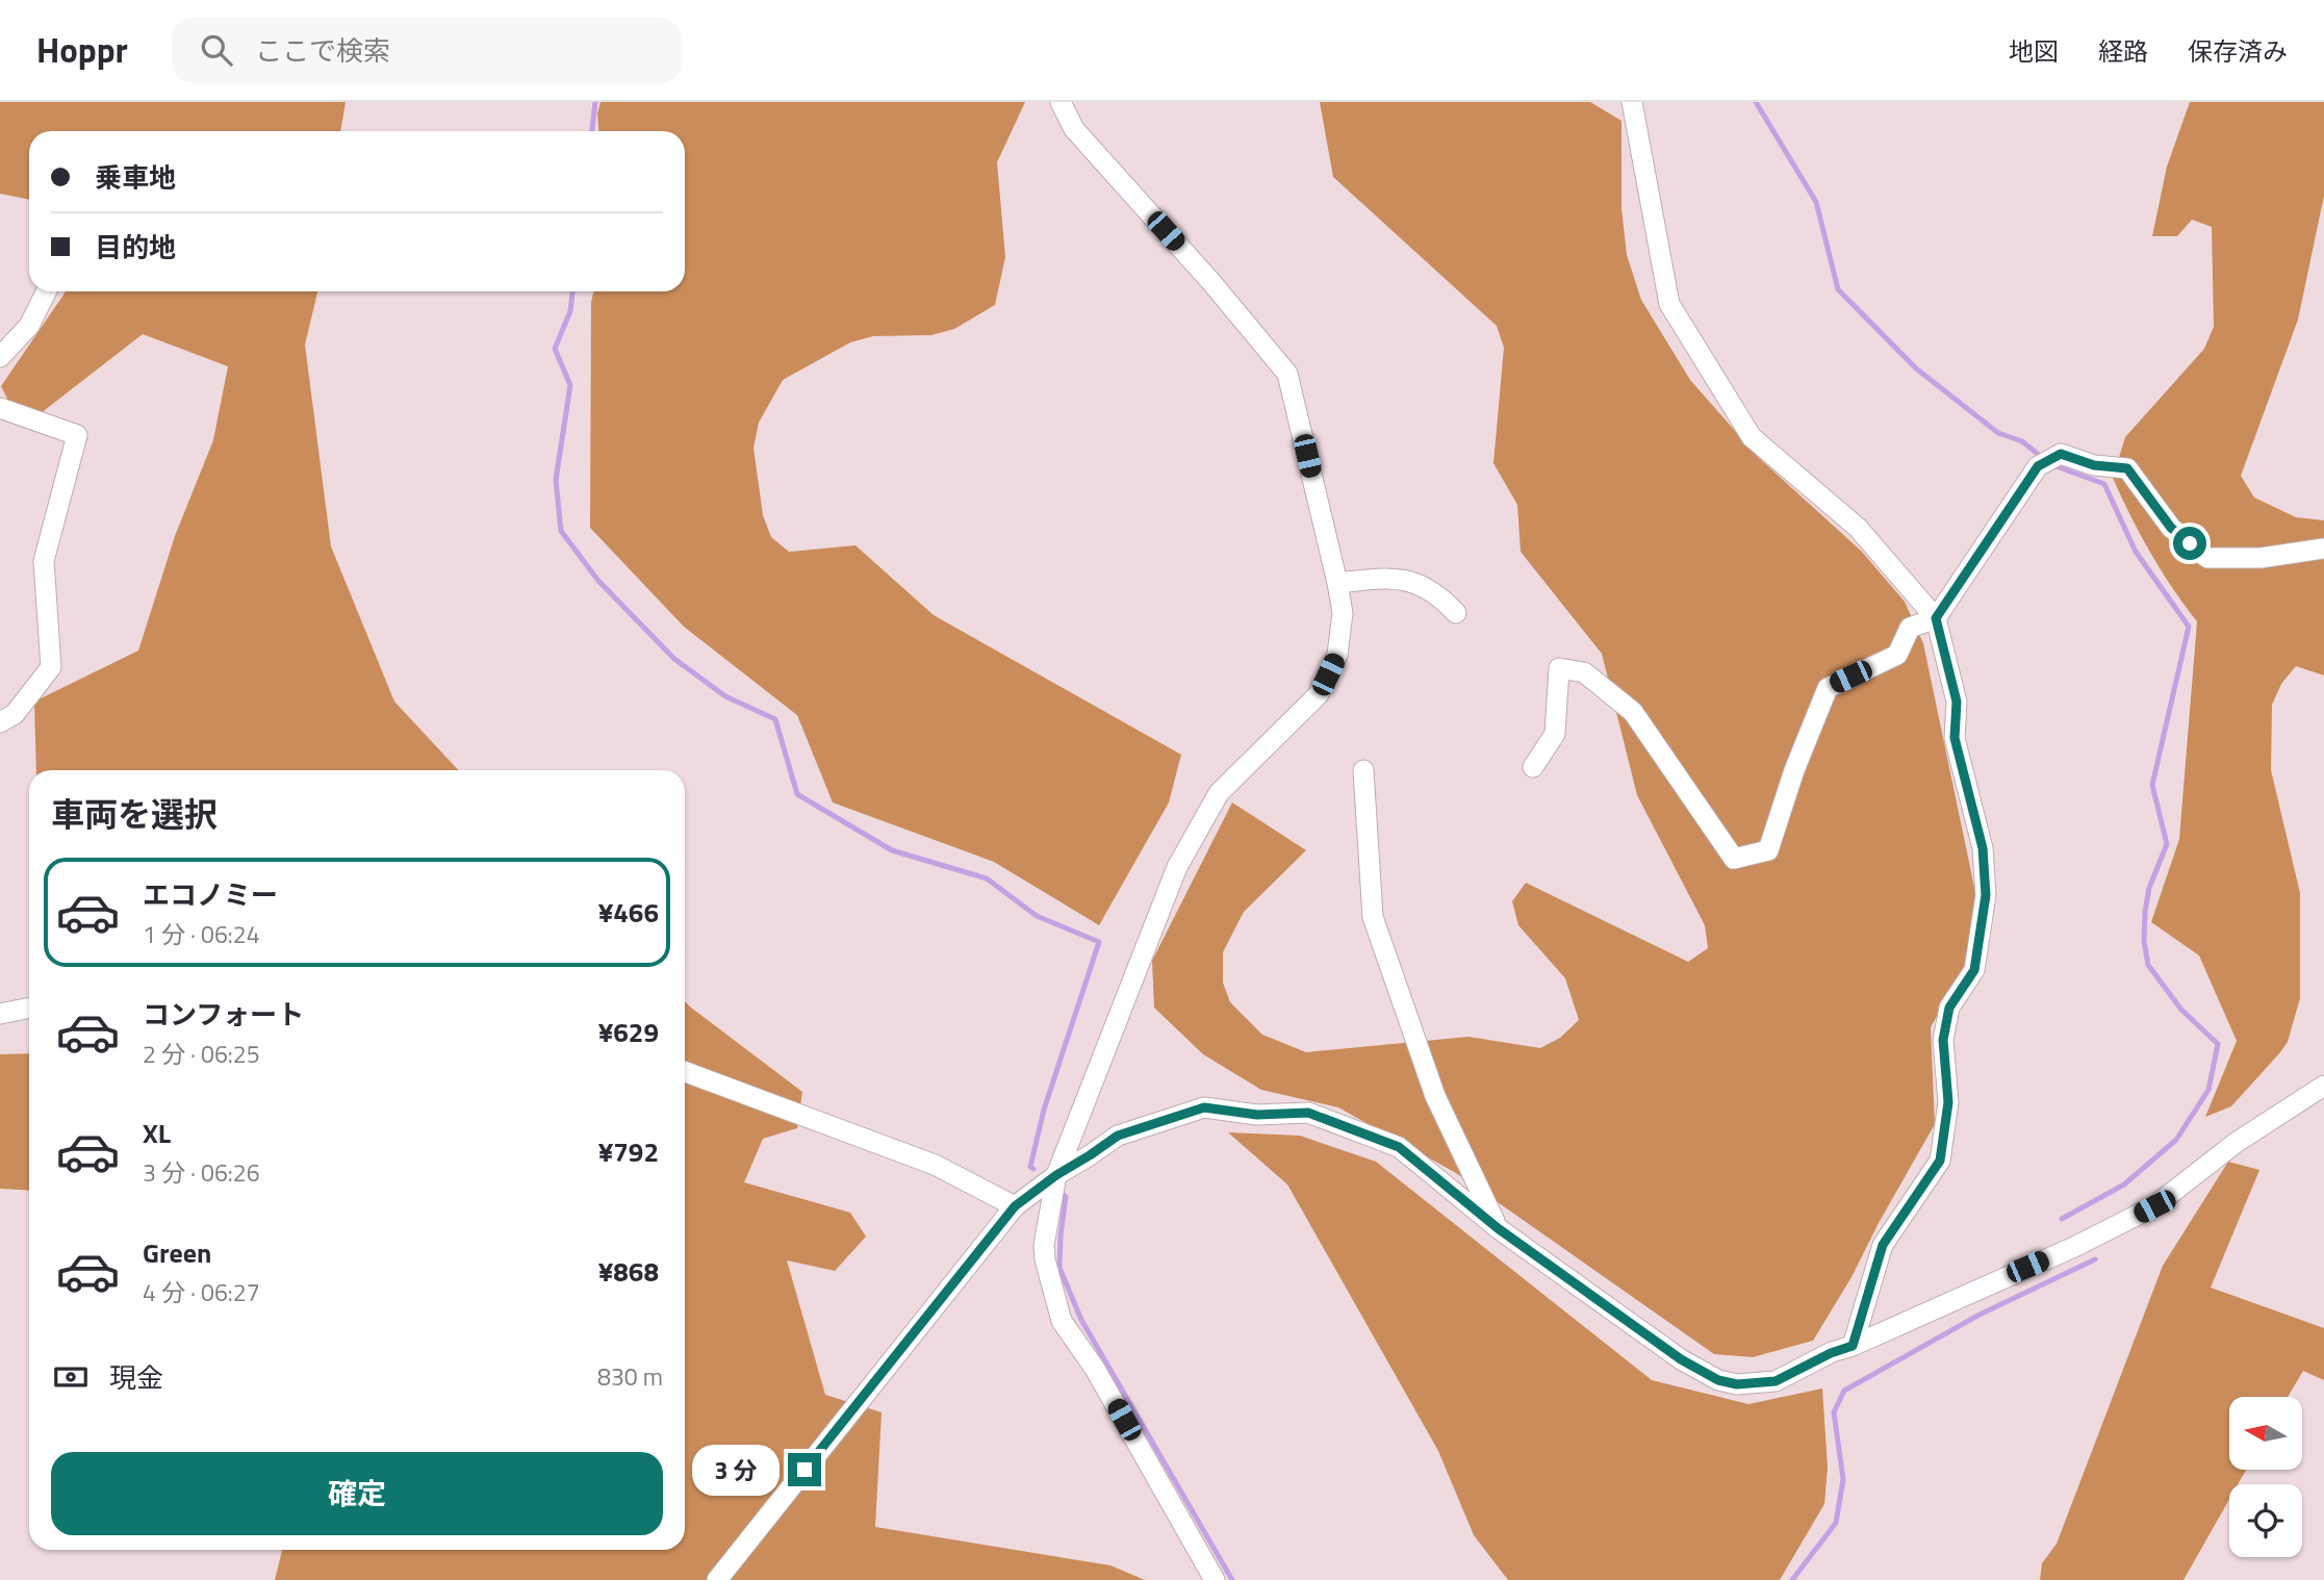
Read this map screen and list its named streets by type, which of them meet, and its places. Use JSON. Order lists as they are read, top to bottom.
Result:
{
  "north": "left",
  "page": {
    "header": "Hoppr",
    "search": "ここで検索",
    "nav": ["地図", "経路", "保存済み"],
    "banner": ["乗車地", "目的地"],
    "heading": "車両を選択",
    "list": [
      {
        "name": "エコノミー",
        "note": "1 分 · 06:24",
        "value": "¥466"
      },
      {
        "name": "コンフォート",
        "note": "2 分 · 06:25",
        "value": "¥629"
      },
      {
        "name": "XL",
        "note": "3 分 · 06:26",
        "value": "¥792"
      },
      {
        "name": "Green",
        "note": "4 分 · 06:27",
        "value": "¥868"
      }
    ],
    "pay": ["現金", "830 m"],
    "buttons": "確定",
    "bubble": "3 分"
  }
}
